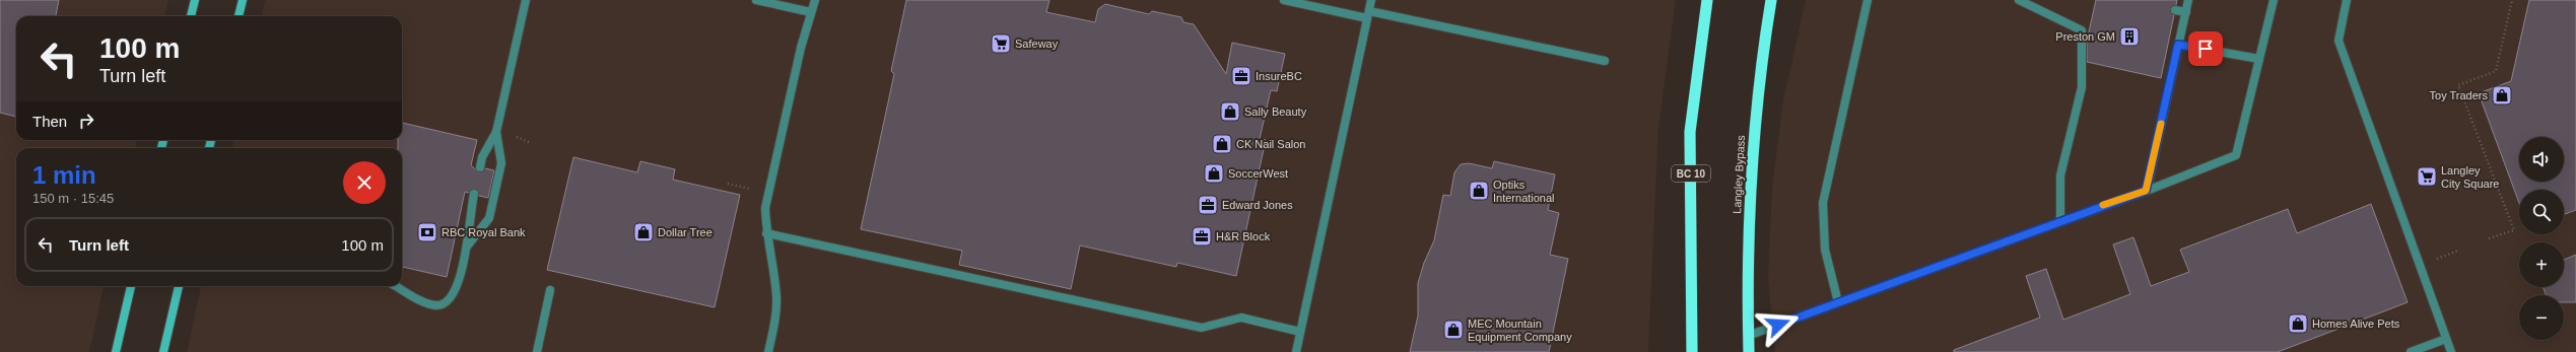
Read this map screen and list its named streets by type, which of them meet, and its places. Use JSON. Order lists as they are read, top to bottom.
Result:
{
  "streets": {
    "highway": ["BC 10", "Langley Bypass"]
  },
  "places": {
    "building": ["Preston GM"],
    "supermarket": ["Safeway", "Langley City Square"],
    "office": ["InsureBC", "Edward Jones", "H&R Block"],
    "shop": [
      "Toy Traders",
      "Sally Beauty",
      "CK Nail Salon",
      "SoccerWest",
      "Optiks International",
      "Dollar Tree",
      "Homes Alive Pets",
      "MEC Mountain Equipment Company"
    ],
    "bank": ["RBC Royal Bank"]
  },
  "page": {
    "turn": ["100 m", "Turn left"],
    "then": "Then",
    "map_buttons": ["+", "−"],
    "heading": ["1 min", "150 m · 15:45"],
    "list": [
      {
        "name": "Turn left",
        "value": "100 m"
      }
    ]
  }
}
